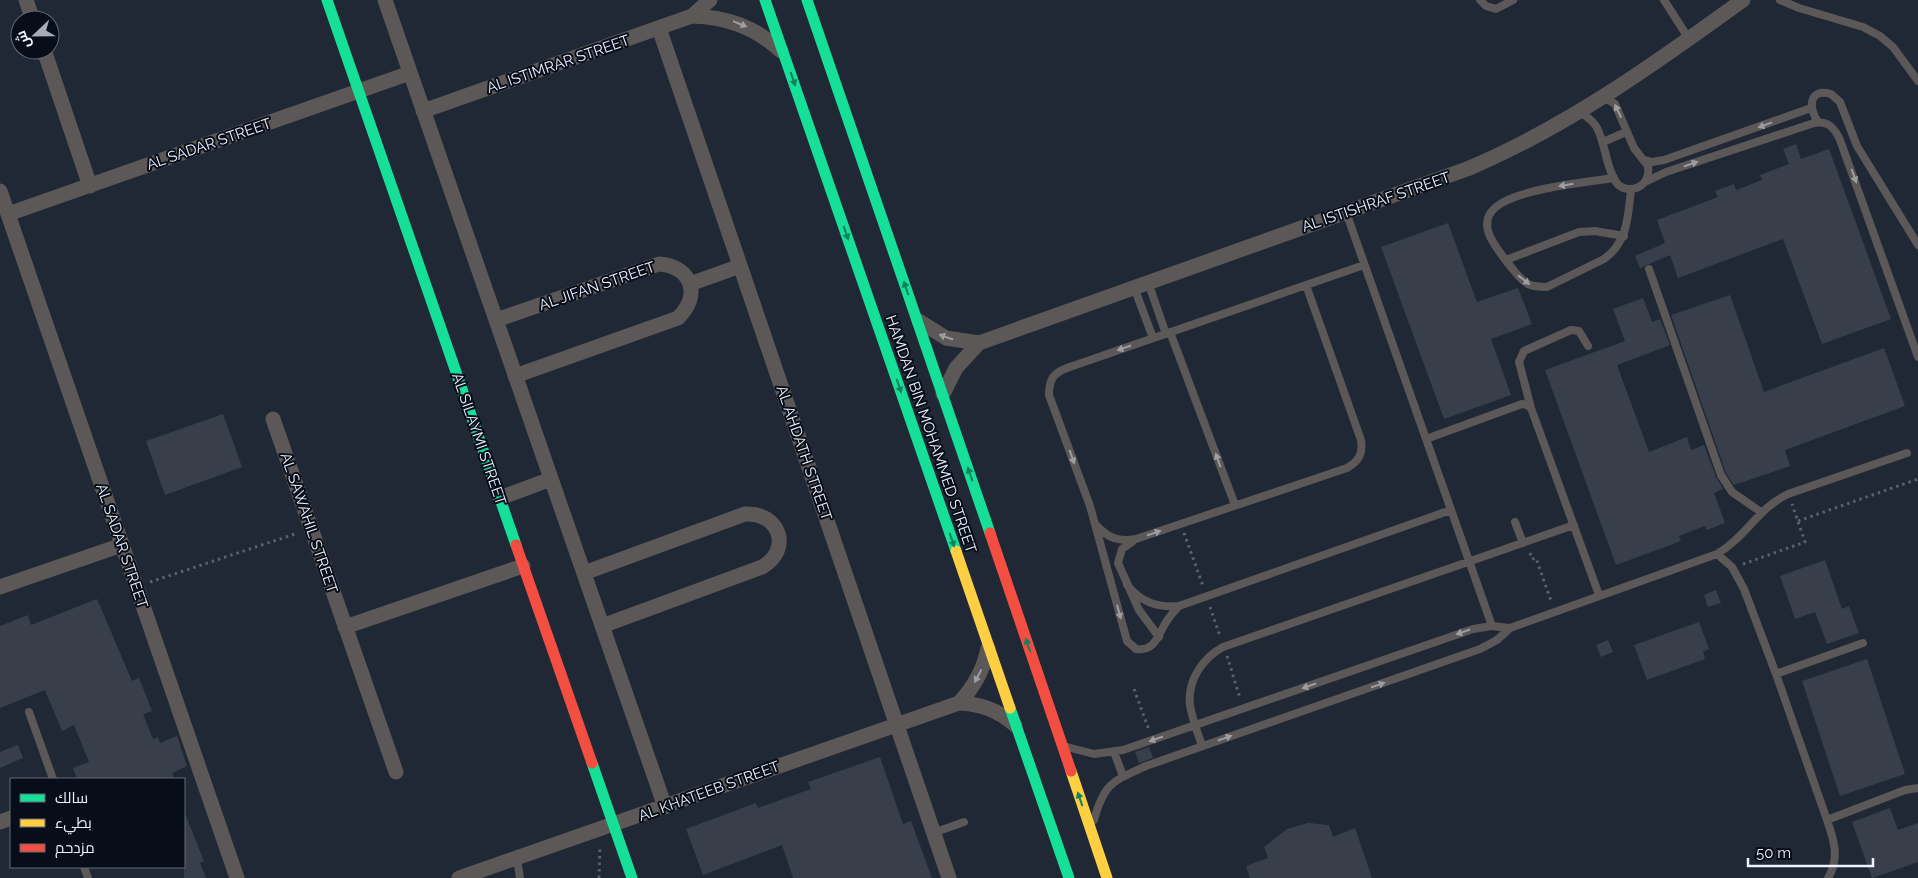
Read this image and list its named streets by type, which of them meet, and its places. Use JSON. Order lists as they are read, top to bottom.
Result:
{
  "streets": {
    "main road": ["HAMDAN BIN MOHAMMED STREET", "AL SILAYMI STREET"],
    "street": [
      "AL ISTIMRAR STREET",
      "AL SADAR STREET",
      "AL ISTISHRAF STREET",
      "AL JIFAN STREET",
      "AL AHDATH STREET",
      "AL SAWAHIL STREET",
      "AL KHATEEB STREET"
    ]
  },
  "crossings": [
    ["AL ISTIMRAR STREET", "HAMDAN BIN MOHAMMED STREET"],
    ["AL ISTIMRAR STREET", "AL AHDATH STREET"],
    ["AL SADAR STREET", "AL SILAYMI STREET"],
    ["AL ISTISHRAF STREET", "HAMDAN BIN MOHAMMED STREET"],
    ["HAMDAN BIN MOHAMMED STREET", "AL KHATEEB STREET"],
    ["AL SILAYMI STREET", "AL KHATEEB STREET"],
    ["AL AHDATH STREET", "AL KHATEEB STREET"]
  ],
  "legend": ["سالك", "بطيء", "مزدحم"],
  "scale_bar": "50 m",
  "north": "left"
}
